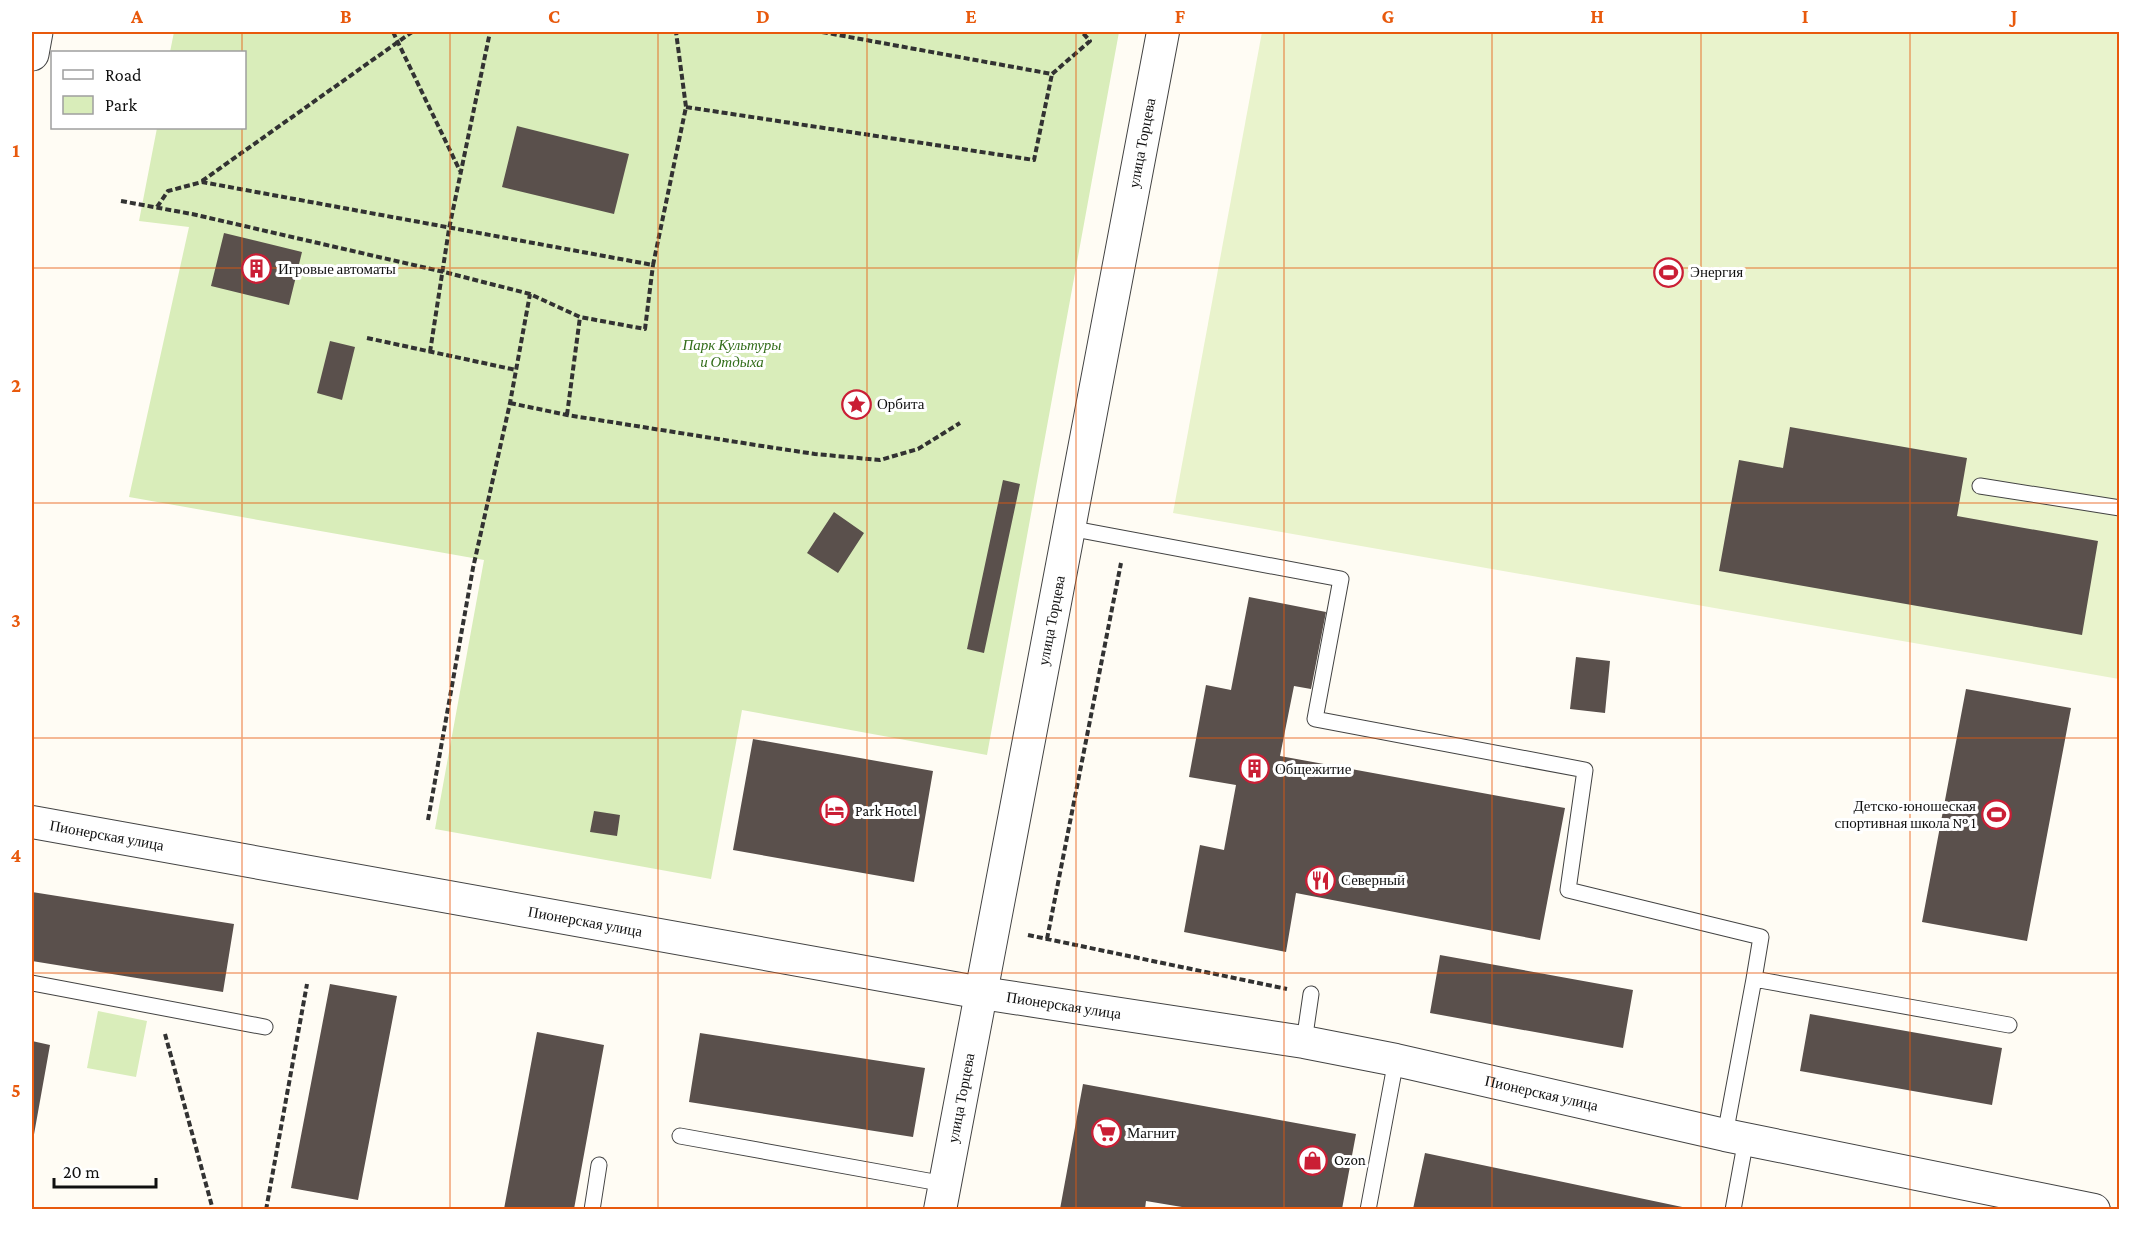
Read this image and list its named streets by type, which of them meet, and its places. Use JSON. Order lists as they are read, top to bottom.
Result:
{
  "streets": {
    "street": ["улица Торцева", "Пионерская улица"]
  },
  "crossings": [
    ["улица Торцева", "Пионерская улица"]
  ],
  "parks": ["Парк Культуры и Отдыха"],
  "places": {
    "building": ["Игровые автоматы", "Общежитие"],
    "sports": ["Энергия", "Детско-юношеская спортивная школа № 1"],
    "place": ["Орбита"],
    "hotel": ["Park Hotel"],
    "restaurant": ["Северный"],
    "supermarket": ["Магнит"],
    "shop": ["Ozon"]
  },
  "legend": ["Road", "Park"],
  "scale_bar": "20 m",
  "grid": {
    "columns": [
      "A",
      "B",
      "C",
      "D",
      "E",
      "F",
      "G",
      "H",
      "I",
      "J"
    ],
    "rows": [
      "1",
      "2",
      "3",
      "4",
      "5"
    ]
  }
}
